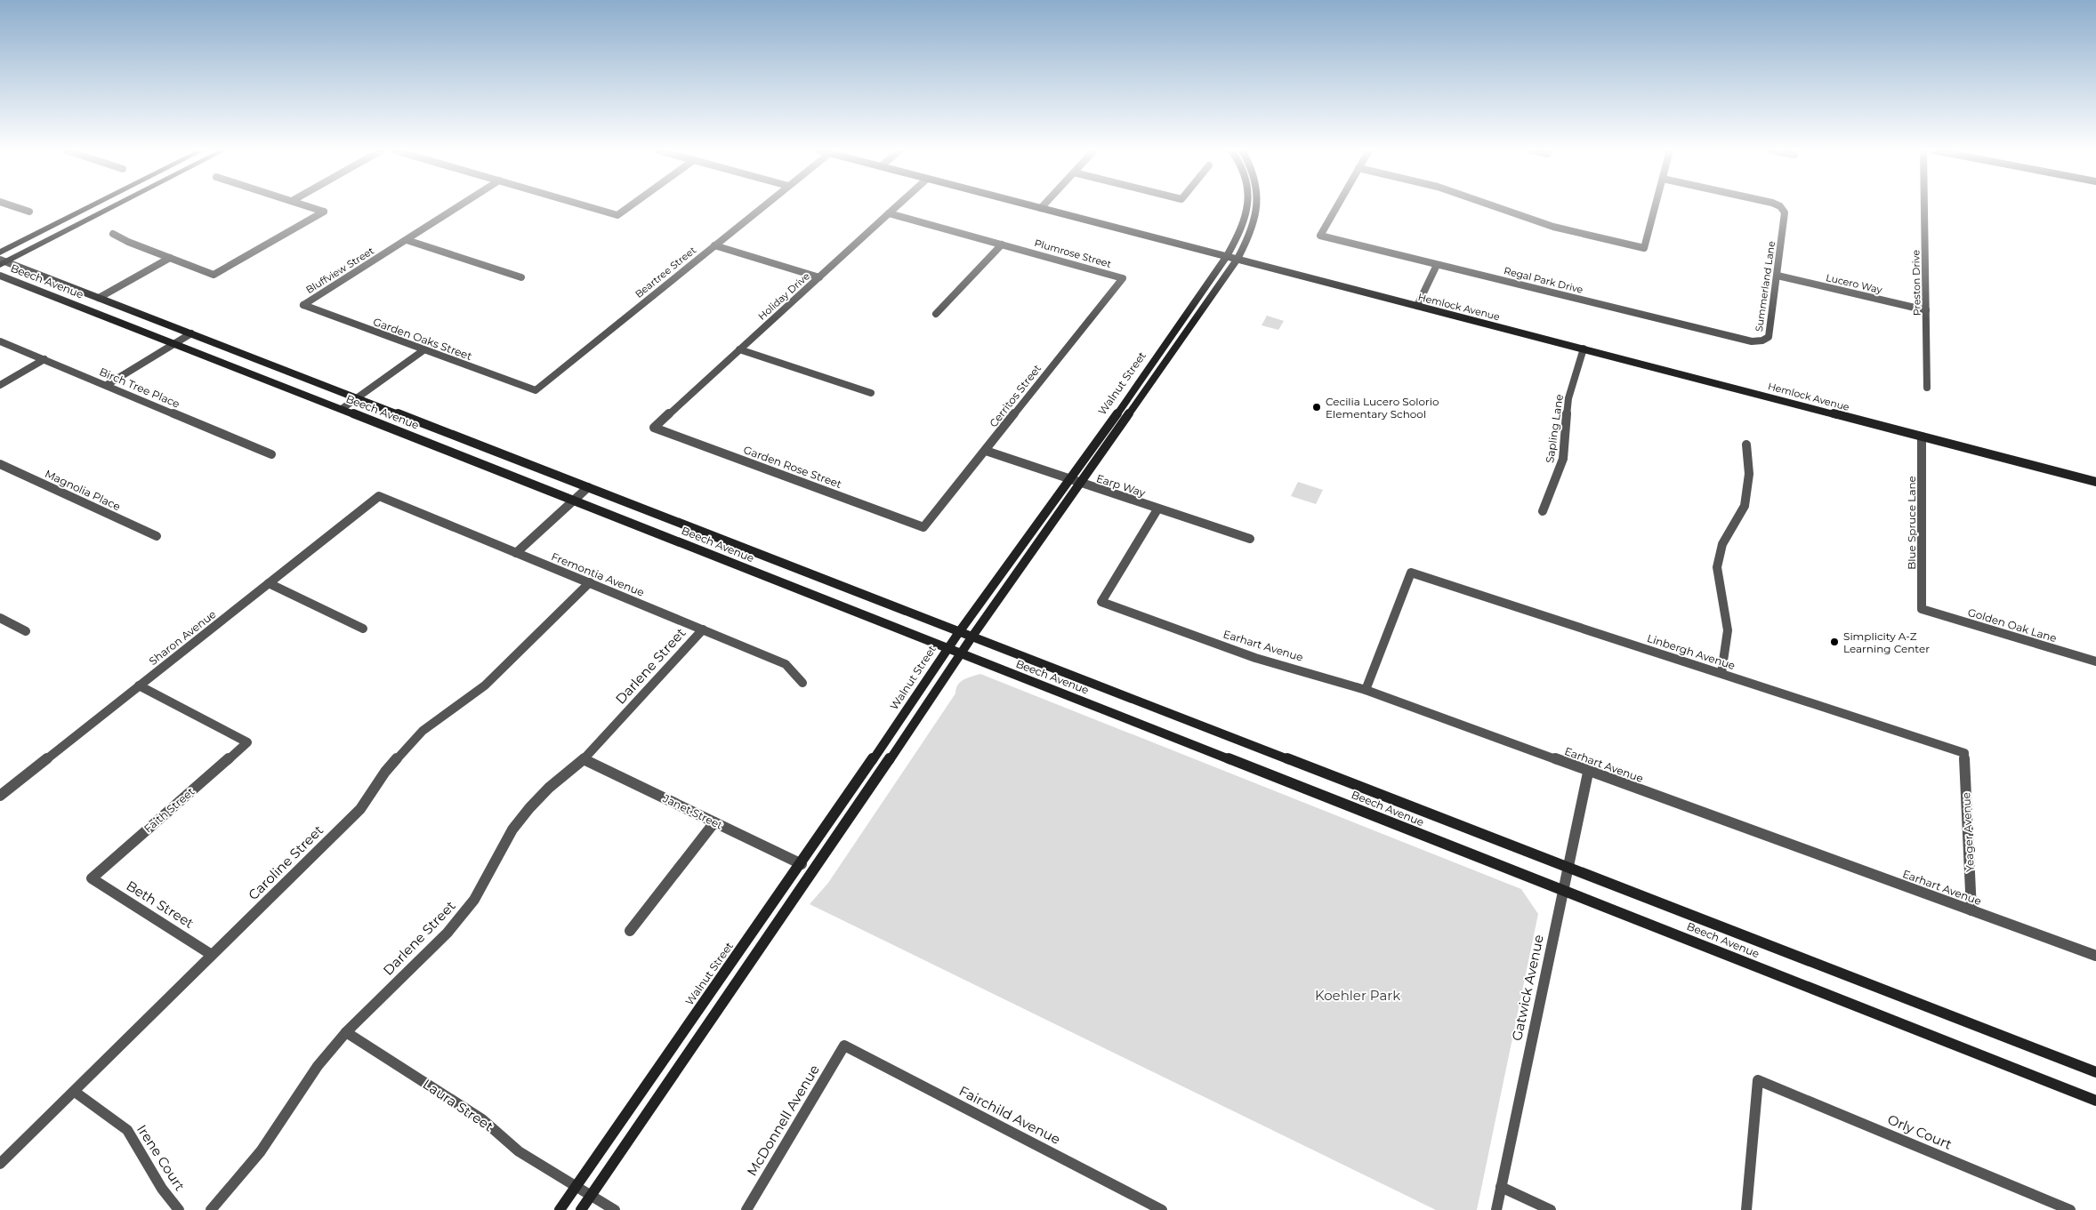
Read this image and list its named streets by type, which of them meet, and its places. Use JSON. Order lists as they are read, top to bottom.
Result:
{
  "streets": {
    "street": [
      "Plumrose Street",
      "Bluffview Street",
      "Beartree Street",
      "Regal Park Drive",
      "Beech Avenue",
      "Preston Drive",
      "Lucero Way",
      "Summerland Lane",
      "Holiday Drive",
      "Hemlock Avenue",
      "Garden Oaks Street",
      "Walnut Street",
      "Birch Tree Place",
      "Cerritos Street",
      "Sapling Lane",
      "Garden Rose Street",
      "Earp Way",
      "Magnolia Place",
      "Blue Spruce Lane",
      "Fremontia Avenue",
      "Golden Oak Lane",
      "Sharon Avenue",
      "Earhart Avenue",
      "Linbergh Avenue",
      "Darlene Street",
      "Faith Street",
      "Janet Street",
      "Yeager Avenue",
      "Caroline Street",
      "Beth Street",
      "Gatwick Avenue",
      "Laura Street",
      "Fairchild Avenue",
      "McDonnell Avenue",
      "Orly Court",
      "Irene Court"
    ]
  },
  "crossings": [
    ["Plumrose Street", "Holiday Drive"],
    ["Plumrose Street", "Cerritos Street"],
    ["Bluffview Street", "Garden Oaks Street"],
    ["Beartree Street", "Garden Oaks Street"],
    ["Regal Park Drive", "Summerland Lane"],
    ["Beech Avenue", "Walnut Street"],
    ["Beech Avenue", "Gatwick Avenue"],
    ["Preston Drive", "Lucero Way"],
    ["Lucero Way", "Summerland Lane"],
    ["Holiday Drive", "Garden Rose Street"],
    ["Hemlock Avenue", "Walnut Street"],
    ["Hemlock Avenue", "Sapling Lane"],
    ["Hemlock Avenue", "Blue Spruce Lane"],
    ["Walnut Street", "Earp Way"],
    ["Walnut Street", "Janet Street"],
    ["Walnut Street", "Laura Street"],
    ["Cerritos Street", "Garden Rose Street"],
    ["Cerritos Street", "Earp Way"],
    ["Earp Way", "Earhart Avenue"],
    ["Blue Spruce Lane", "Golden Oak Lane"],
    ["Fremontia Avenue", "Sharon Avenue"],
    ["Fremontia Avenue", "Darlene Street"],
    ["Fremontia Avenue", "Caroline Street"],
    ["Sharon Avenue", "Faith Street"],
    ["Earhart Avenue", "Linbergh Avenue"],
    ["Earhart Avenue", "Yeager Avenue"],
    ["Earhart Avenue", "Gatwick Avenue"],
    ["Linbergh Avenue", "Yeager Avenue"],
    ["Darlene Street", "Janet Street"],
    ["Darlene Street", "Laura Street"],
    ["Faith Street", "Beth Street"],
    ["Caroline Street", "Beth Street"],
    ["Caroline Street", "Irene Court"],
    ["Fairchild Avenue", "McDonnell Avenue"]
  ],
  "parks": ["Koehler Park"],
  "places": ["Cecilia Lucero Solorio Elementary School", "Simplicity A-Z Learning Center"]
}
